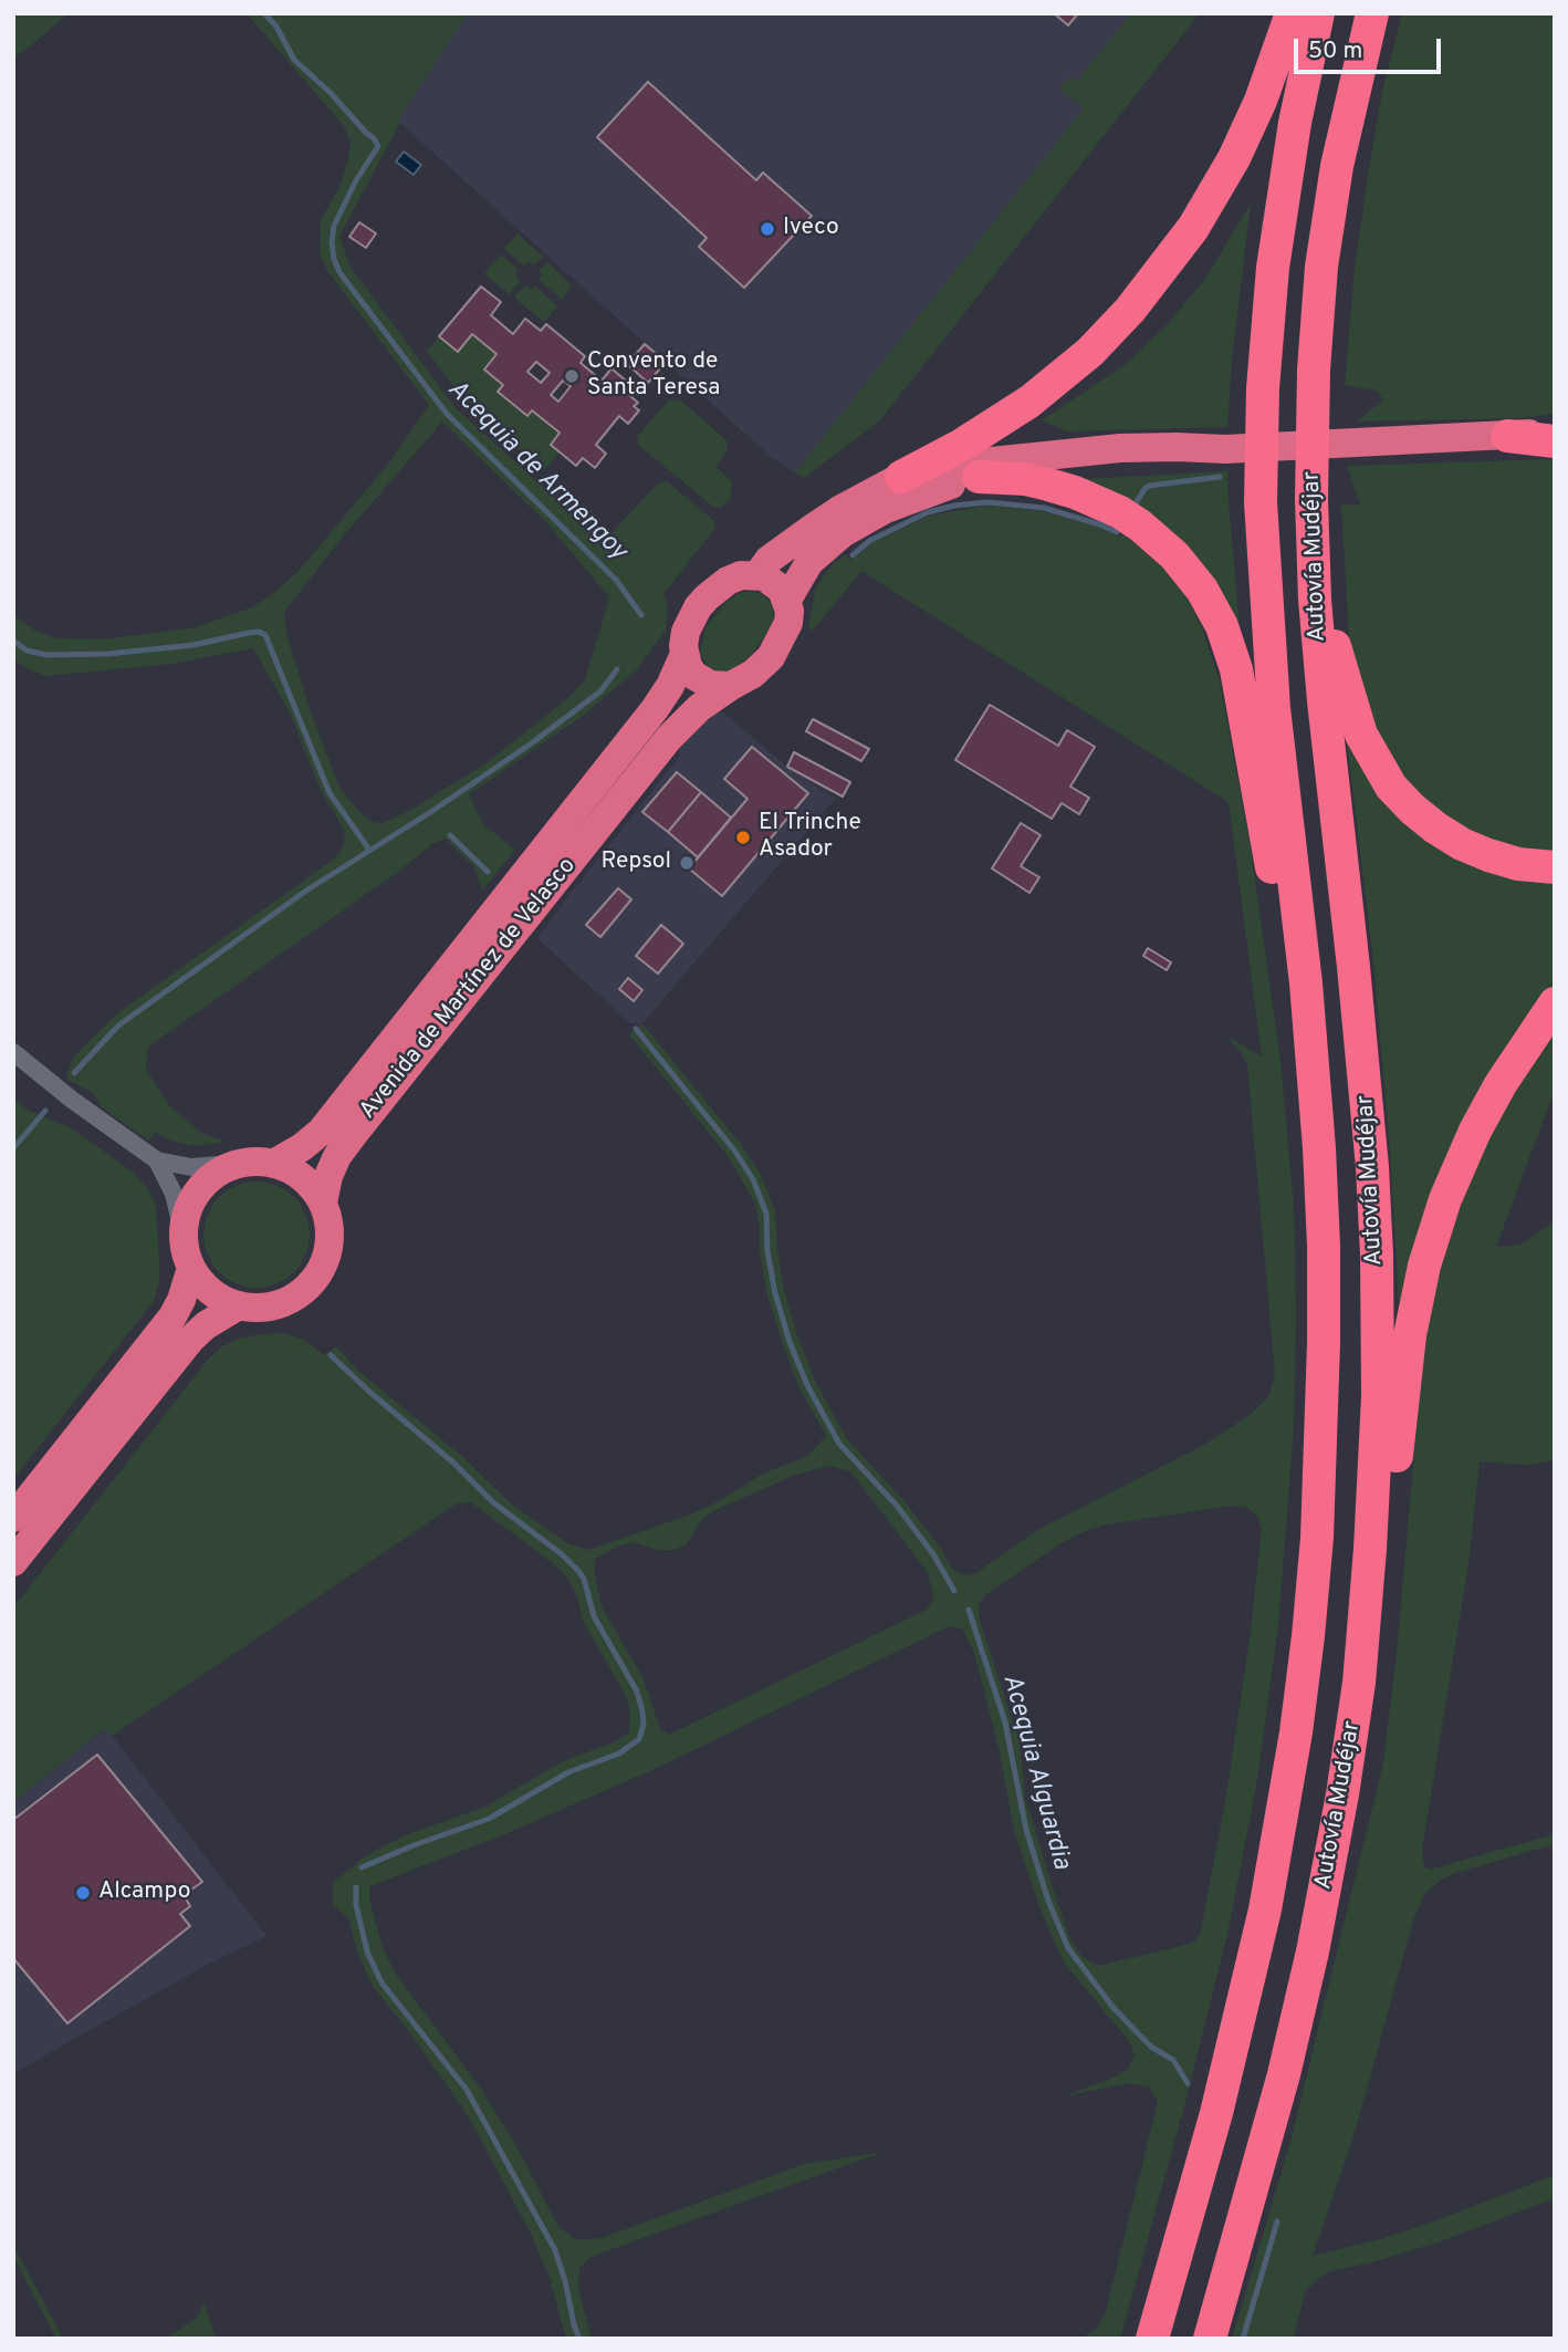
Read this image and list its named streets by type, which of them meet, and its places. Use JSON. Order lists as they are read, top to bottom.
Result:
{
  "streets": {
    "highway": ["Autovía Mudéjar", "Avenida de Martínez de Velasco"]
  },
  "water": ["Acequia de Armengoy", "Acequia Alguardia"],
  "places": [
    "Iveco",
    "Convento de Santa Teresa",
    "El Trinche Asador",
    "Repsol",
    "Alcampo"
  ],
  "scale_bar": "50 m"
}
